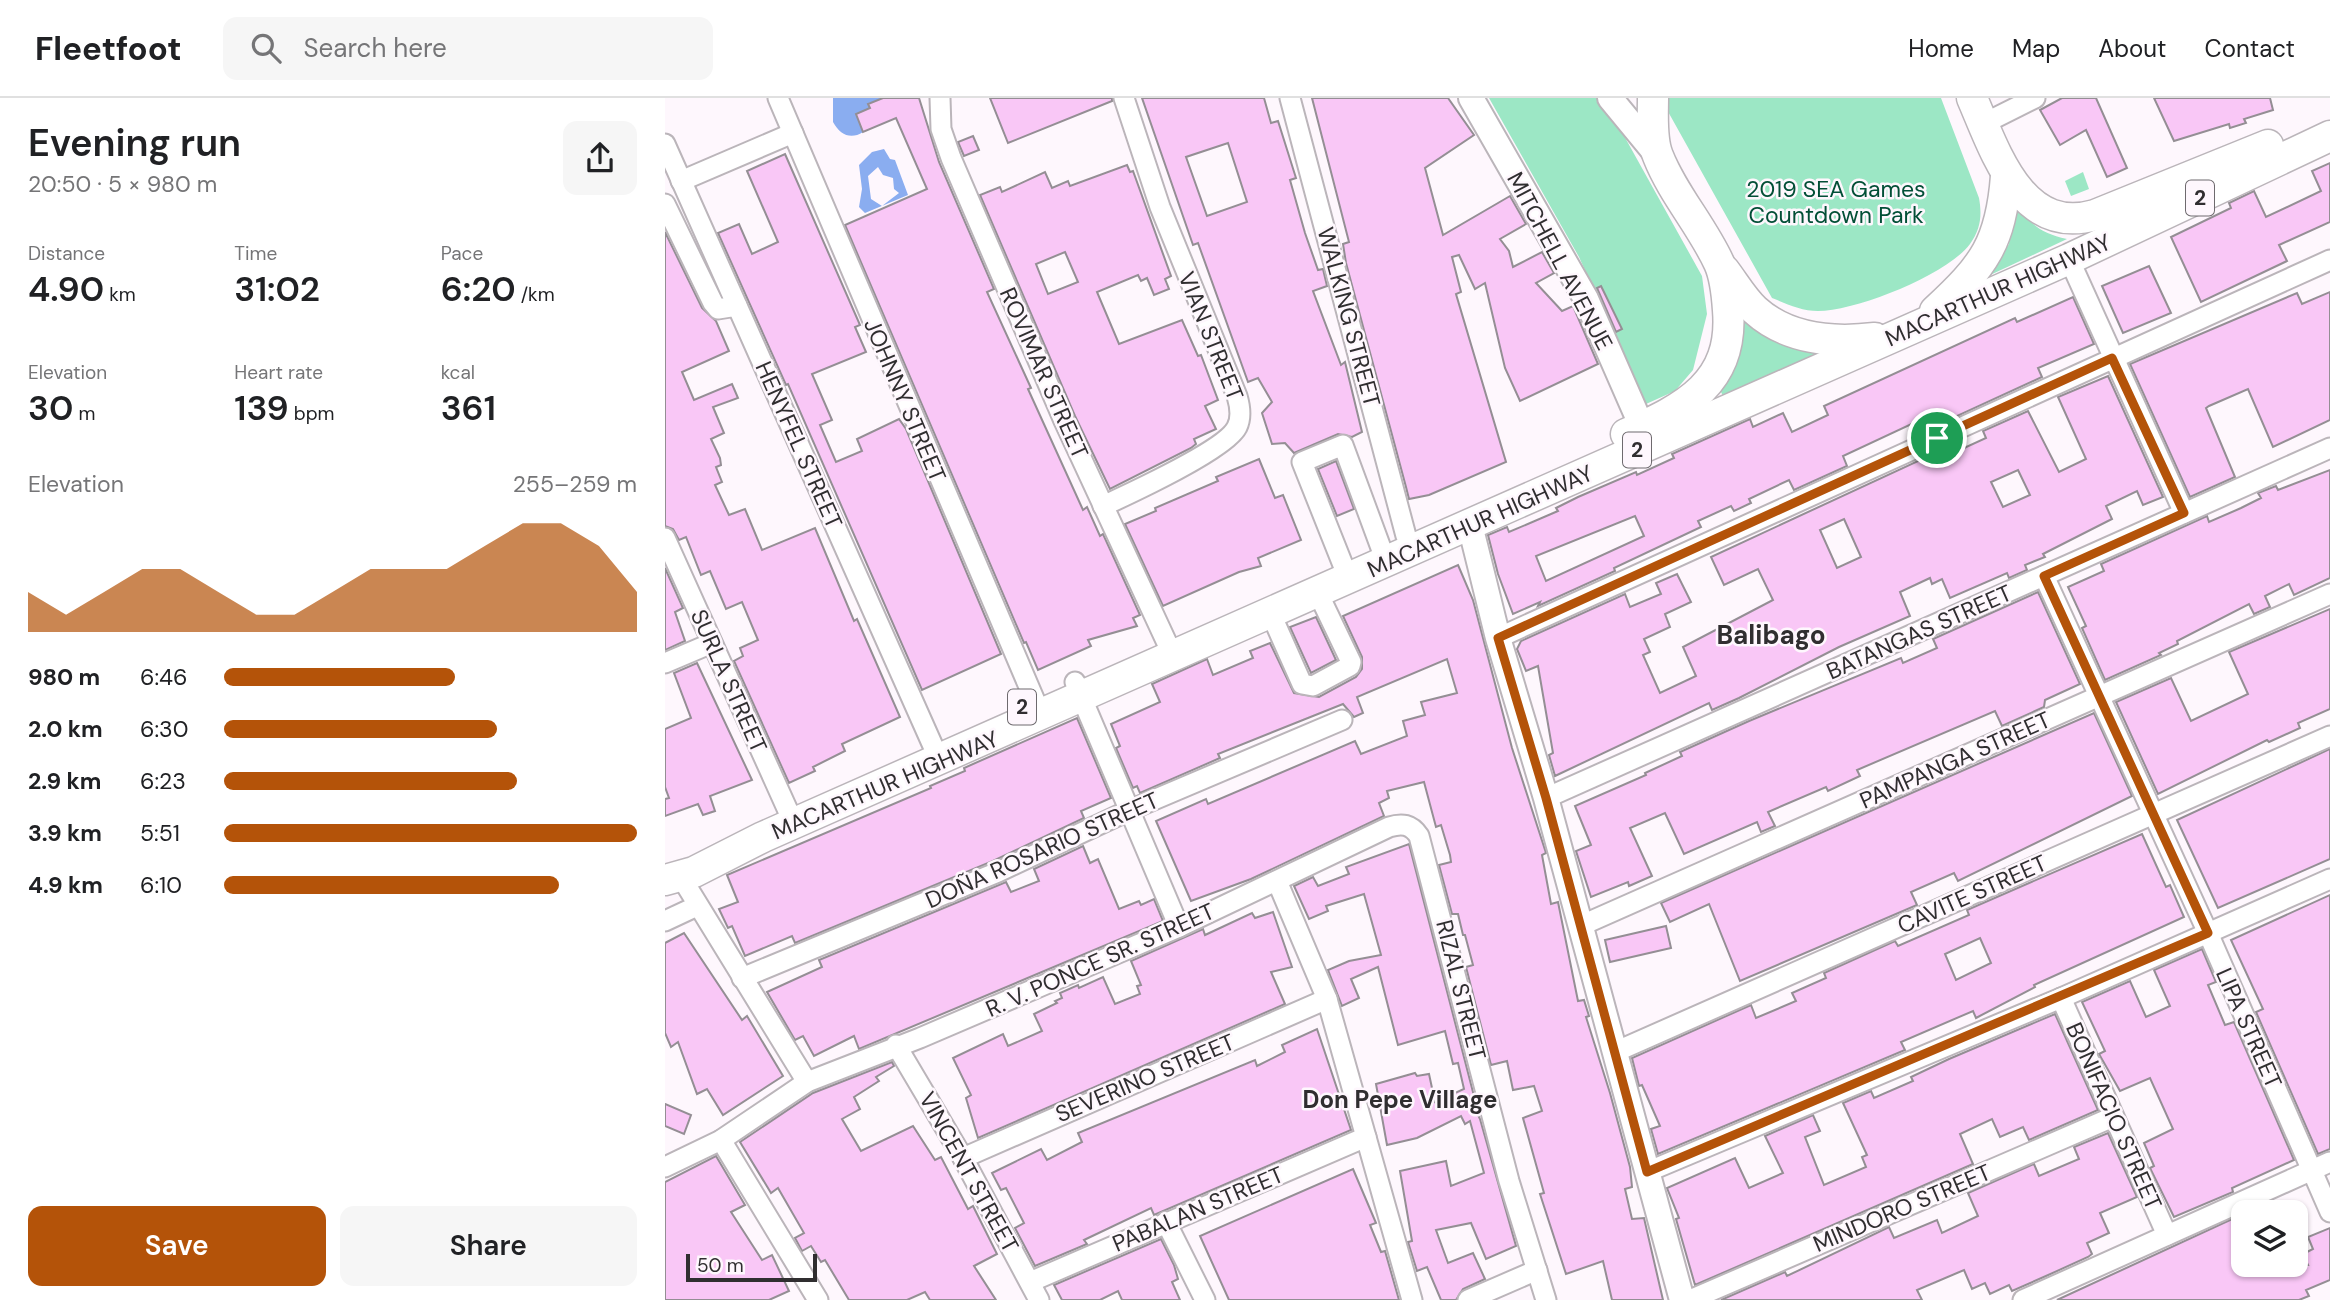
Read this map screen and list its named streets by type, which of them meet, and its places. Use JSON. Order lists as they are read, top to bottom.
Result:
{
  "streets": {
    "highway": ["2", "MACARTHUR HIGHWAY"],
    "main road": ["MITCHELL AVENUE"],
    "street": [
      "WALKING STREET",
      "VIAN STREET",
      "ROVIMAR STREET",
      "JOHNNY STREET",
      "HENYFEL STREET",
      "BATANGAS STREET",
      "SURLA STREET",
      "PAMPANGA STREET",
      "DOÑA ROSARIO STREET",
      "CAVITE STREET",
      "R. V. PONCE SR. STREET",
      "RIZAL STREET",
      "LIPA STREET",
      "SEVERINO STREET",
      "BONIFACIO STREET",
      "VINCENT STREET",
      "MINDORO STREET",
      "PABALAN STREET"
    ]
  },
  "crossings": [
    ["MITCHELL AVENUE", "MACARTHUR HIGHWAY"],
    ["MACARTHUR HIGHWAY", "WALKING STREET"],
    ["MACARTHUR HIGHWAY", "ROVIMAR STREET"],
    ["MACARTHUR HIGHWAY", "JOHNNY STREET"],
    ["MACARTHUR HIGHWAY", "HENYFEL STREET"],
    ["MACARTHUR HIGHWAY", "SURLA STREET"],
    ["VIAN STREET", "ROVIMAR STREET"],
    ["BATANGAS STREET", "LIPA STREET"],
    ["PAMPANGA STREET", "LIPA STREET"],
    ["CAVITE STREET", "LIPA STREET"],
    ["R. V. PONCE SR. STREET", "RIZAL STREET"],
    ["R. V. PONCE SR. STREET", "VINCENT STREET"],
    ["SEVERINO STREET", "VINCENT STREET"],
    ["BONIFACIO STREET", "MINDORO STREET"],
    ["VINCENT STREET", "PABALAN STREET"]
  ],
  "districts": ["Balibago", "Don Pepe Village"],
  "parks": ["2019 SEA Games Countdown Park"],
  "scale_bar": "50 m",
  "page": {
    "header": "Fleetfoot",
    "search": "Search here",
    "nav": [
      "Home",
      "Map",
      "About",
      "Contact"
    ],
    "heading": ["Evening run", "20:50 · 5 × 980 m"],
    "stats": [
      ["Distance", "4.90 km"],
      ["Time", "31:02"],
      ["Pace", "6:20 /km"],
      ["Elevation", "30 m"],
      ["Heart rate", "139 bpm"],
      ["kcal", "361"]
    ],
    "chart": ["Elevation", "255–259 m"],
    "list": [
      {
        "name": "980 m",
        "note": "6:46"
      },
      {
        "name": "2.0 km",
        "note": "6:30"
      },
      {
        "name": "2.9 km",
        "note": "6:23"
      },
      {
        "name": "3.9 km",
        "note": "5:51"
      },
      {
        "name": "4.9 km",
        "note": "6:10"
      }
    ],
    "buttons": ["Save", "Share"],
    "scale": "50 m"
  }
}
